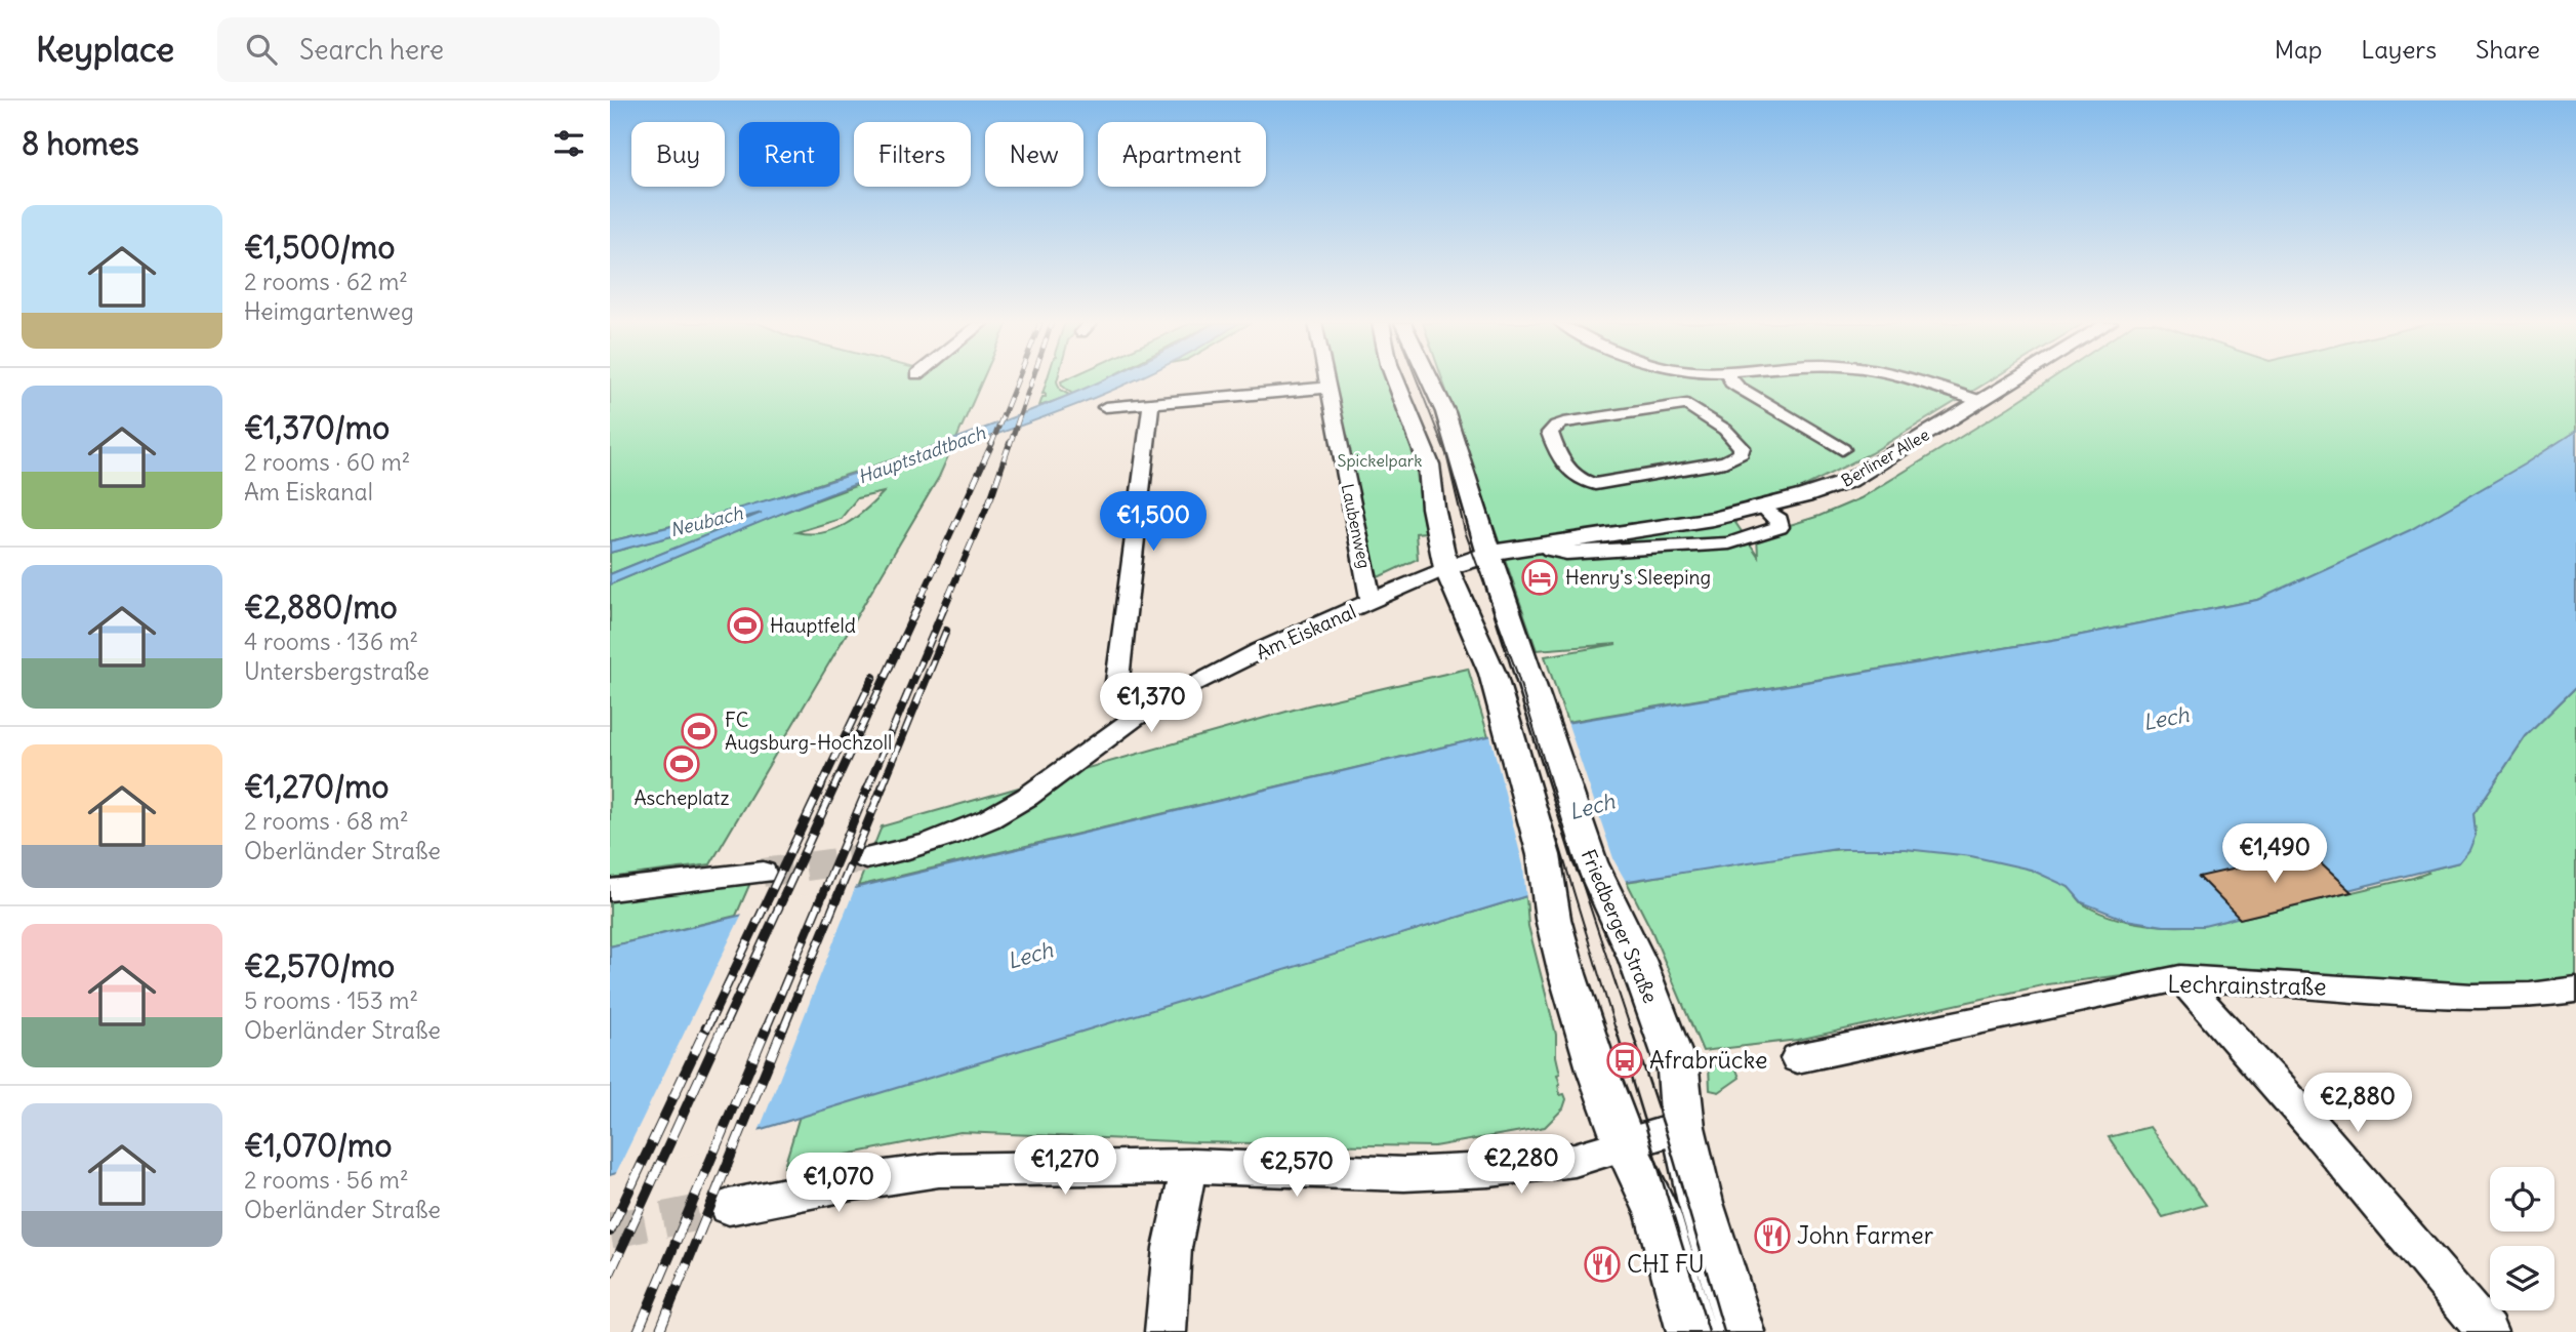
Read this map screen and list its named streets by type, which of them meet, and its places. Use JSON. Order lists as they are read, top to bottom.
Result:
{
  "streets": {
    "main road": ["Berliner Allee", "Friedberger Straße"],
    "street": ["Laubenweg", "Am Eiskanal", "Lechrainstraße"]
  },
  "crossings": [
    ["Berliner Allee", "Am Eiskanal"],
    ["Berliner Allee", "Friedberger Straße"],
    ["Laubenweg", "Am Eiskanal"]
  ],
  "water": ["Hauptstadtbach", "Neubach", "Lech"],
  "parks": ["Spickelpark"],
  "places": {
    "hotel": ["Henry's Sleeping"],
    "sports": ["Hauptfeld", "FC Augsburg-Hochzoll", "Ascheplatz"],
    "bus stop": ["Afrabrücke"],
    "restaurant": ["John Farmer", "CHI FU"]
  },
  "page": {
    "header": "Keyplace",
    "search": "Search here",
    "nav": ["Map", "Layers", "Share"],
    "heading": "8 homes",
    "chip": [
      "Buy",
      "Rent",
      "Filters",
      "New",
      "Apartment"
    ],
    "list": [
      {
        "name": "€1,500/mo",
        "note": "2 rooms · 62 m² · Heimgartenweg"
      },
      {
        "name": "€1,370/mo",
        "note": "2 rooms · 60 m² · Am Eiskanal"
      },
      {
        "name": "€2,880/mo",
        "note": "4 rooms · 136 m² · Untersbergstraße"
      },
      {
        "name": "€1,270/mo",
        "note": "2 rooms · 68 m² · Oberländer Straße"
      },
      {
        "name": "€2,570/mo",
        "note": "5 rooms · 153 m² · Oberländer Straße"
      },
      {
        "name": "€1,070/mo",
        "note": "2 rooms · 56 m² · Oberländer Straße"
      }
    ],
    "price": [
      "€1,500",
      "€1,370",
      "€1,490",
      "€2,880",
      "€2,280",
      "€1,270",
      "€2,570",
      "€1,070"
    ]
  }
}
